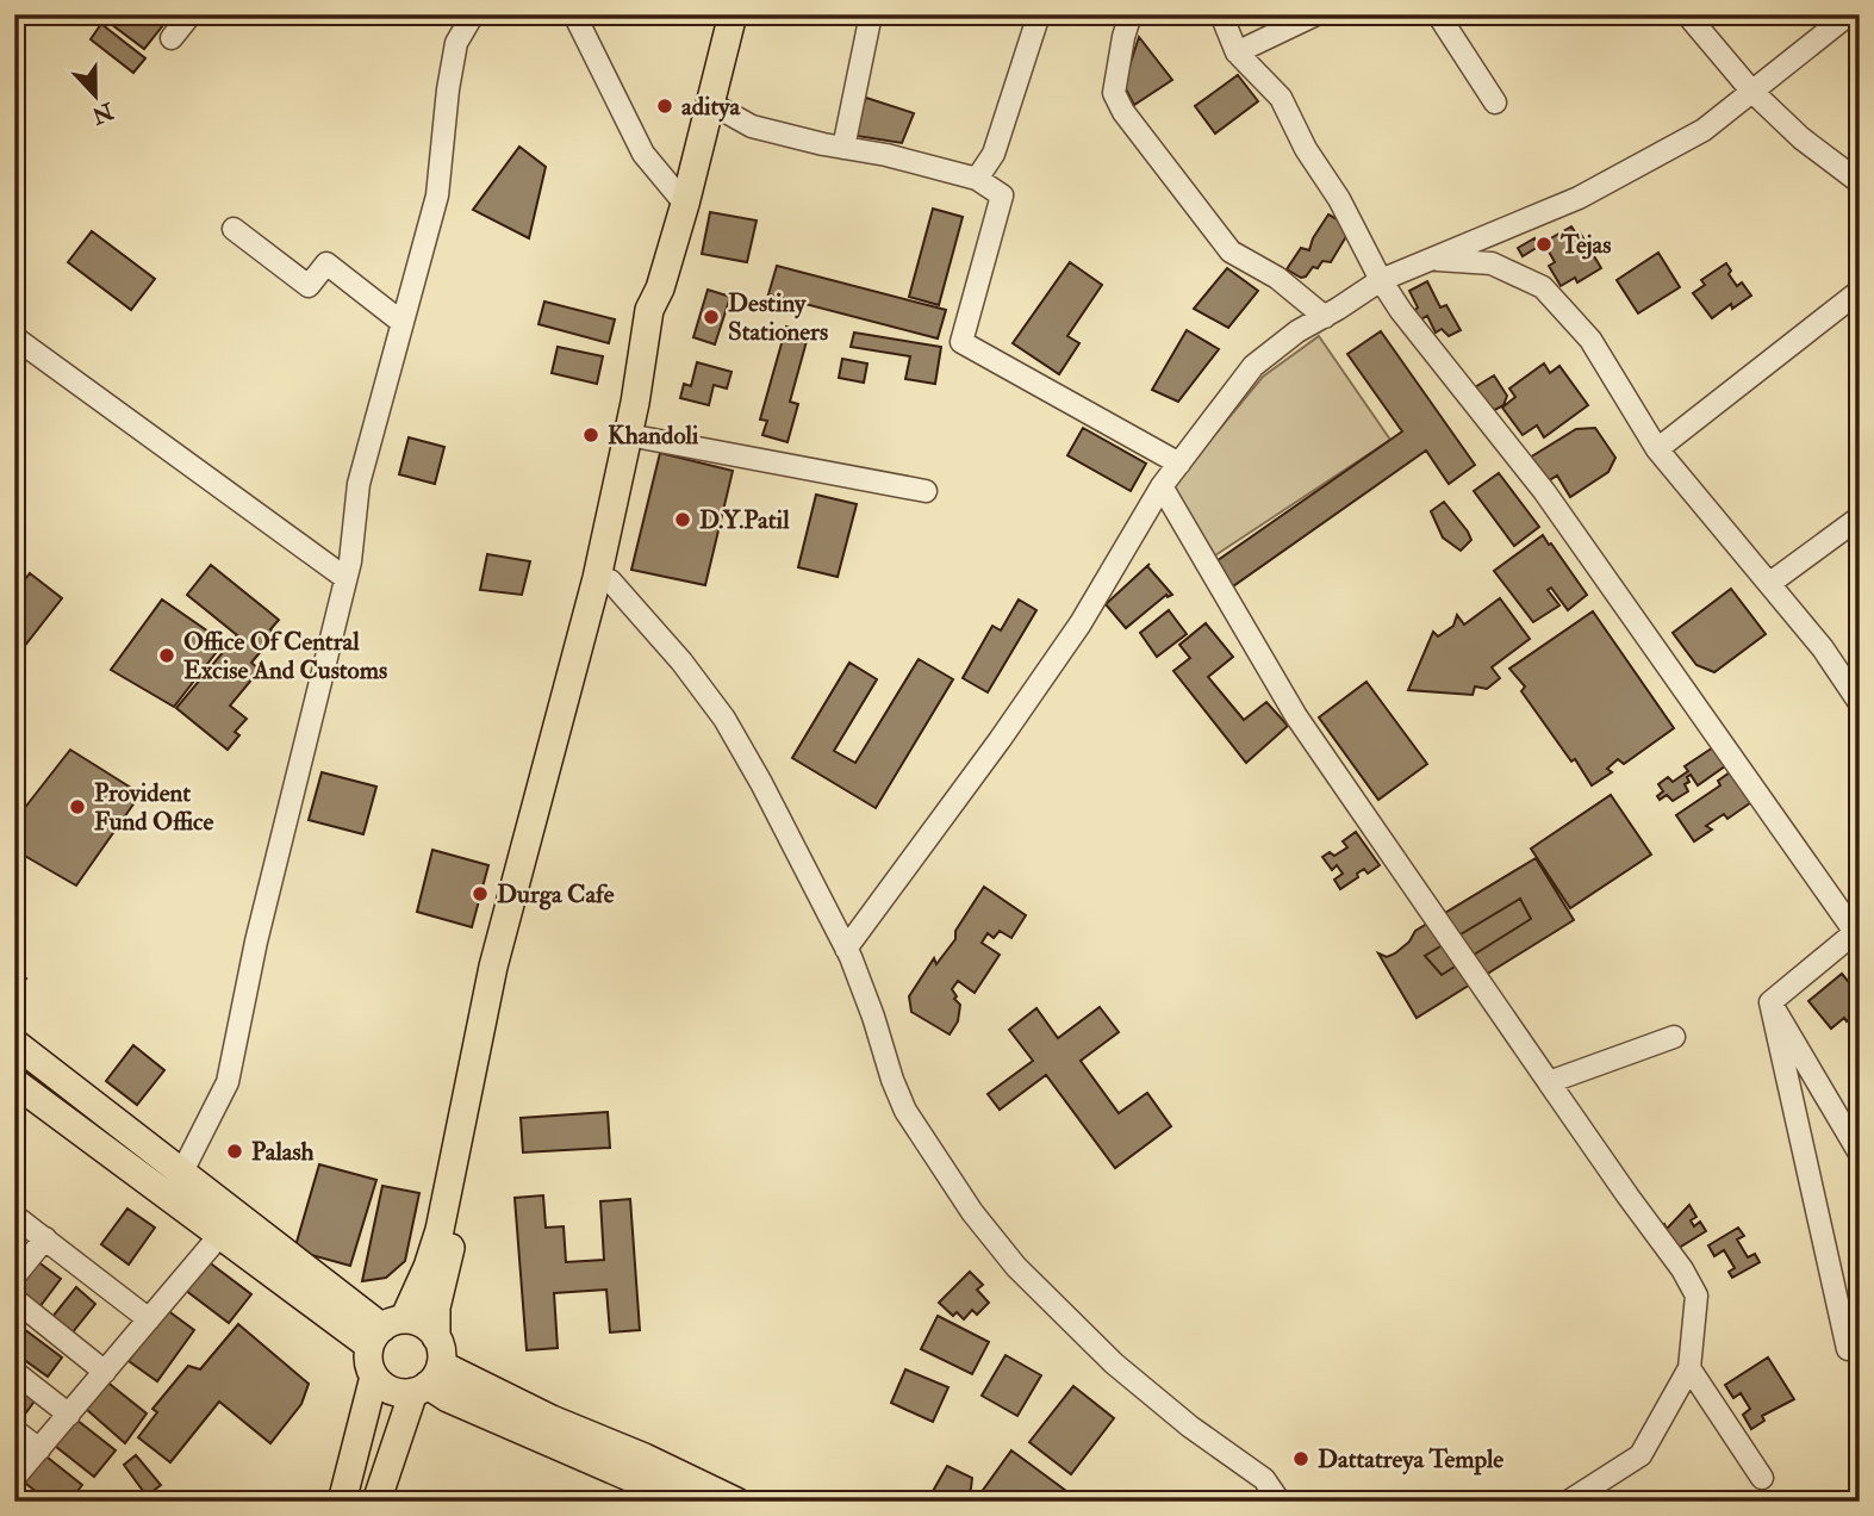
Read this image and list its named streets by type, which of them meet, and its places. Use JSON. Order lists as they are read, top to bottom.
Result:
{
  "places": [
    "aditya",
    "Tejas",
    "Destiny Stationers",
    "Khandoli",
    "D.Y.Patil",
    "Office Of Central Excise And Customs",
    "Provident Fund Office",
    "Durga Cafe",
    "Palash",
    "Dattatreya Temple"
  ],
  "north": "bottom"
}
